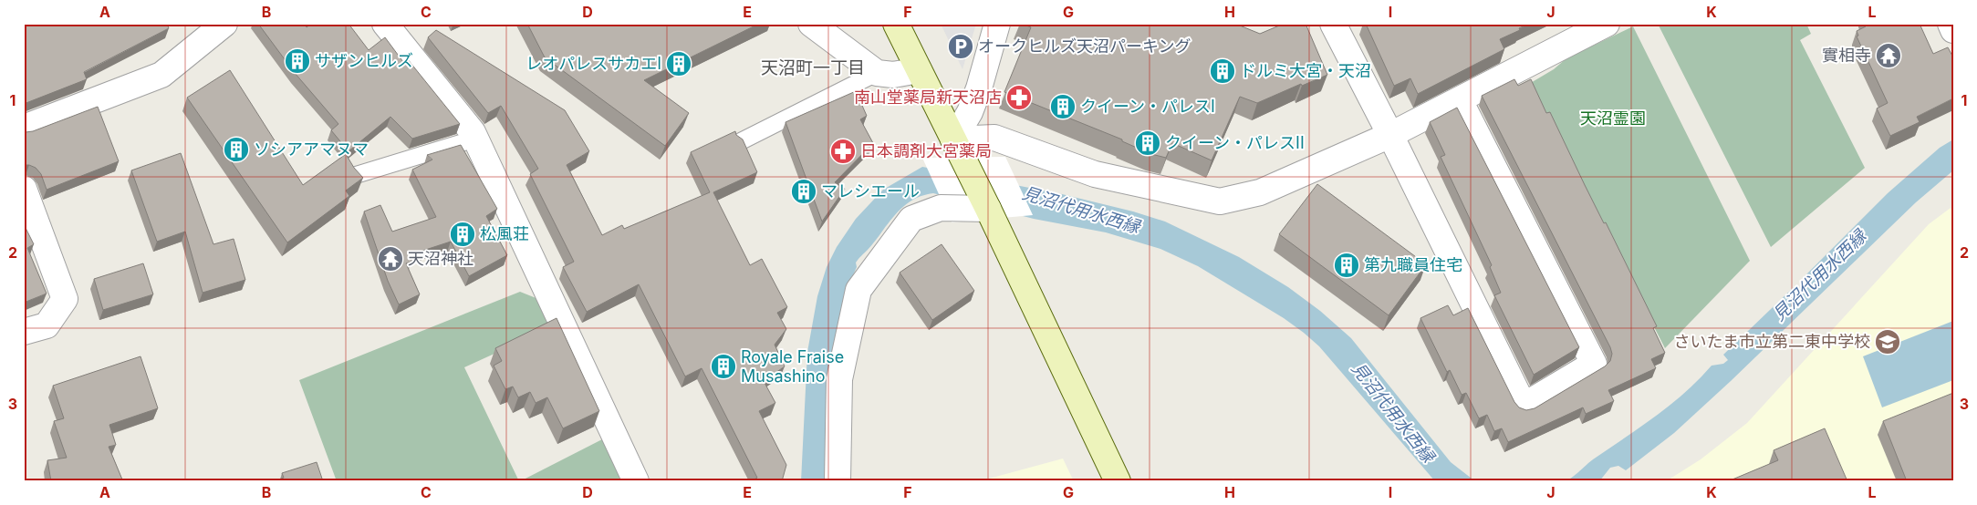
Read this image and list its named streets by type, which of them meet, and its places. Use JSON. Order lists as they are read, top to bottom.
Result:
{
  "districts": ["天沼町一丁目"],
  "water": ["見沼代用水西縁"],
  "parks": ["天沼霊園"],
  "places": {
    "parking": ["オークヒルズ天沼パーキング"],
    "temple": ["實相寺", "天沼神社"],
    "building": [
      "サザンヒルズ",
      "レオパレスサカエⅠ",
      "ドルミ大宮・天沼",
      "クイーン・パレスI",
      "クイーン・パレスII",
      "ソシアアマヌマ",
      "マレシエール",
      "松風荘",
      "第九職員住宅",
      "Royale Fraise Musashino"
    ],
    "pharmacy": ["南山堂薬局新天沼店", "日本調剤大宮薬局"],
    "school or university": ["さいたま市立第二東中学校"]
  },
  "grid": {
    "columns": [
      "A",
      "B",
      "C",
      "D",
      "E",
      "F",
      "G",
      "H",
      "I",
      "J",
      "K",
      "L"
    ],
    "rows": ["1", "2", "3"]
  }
}
